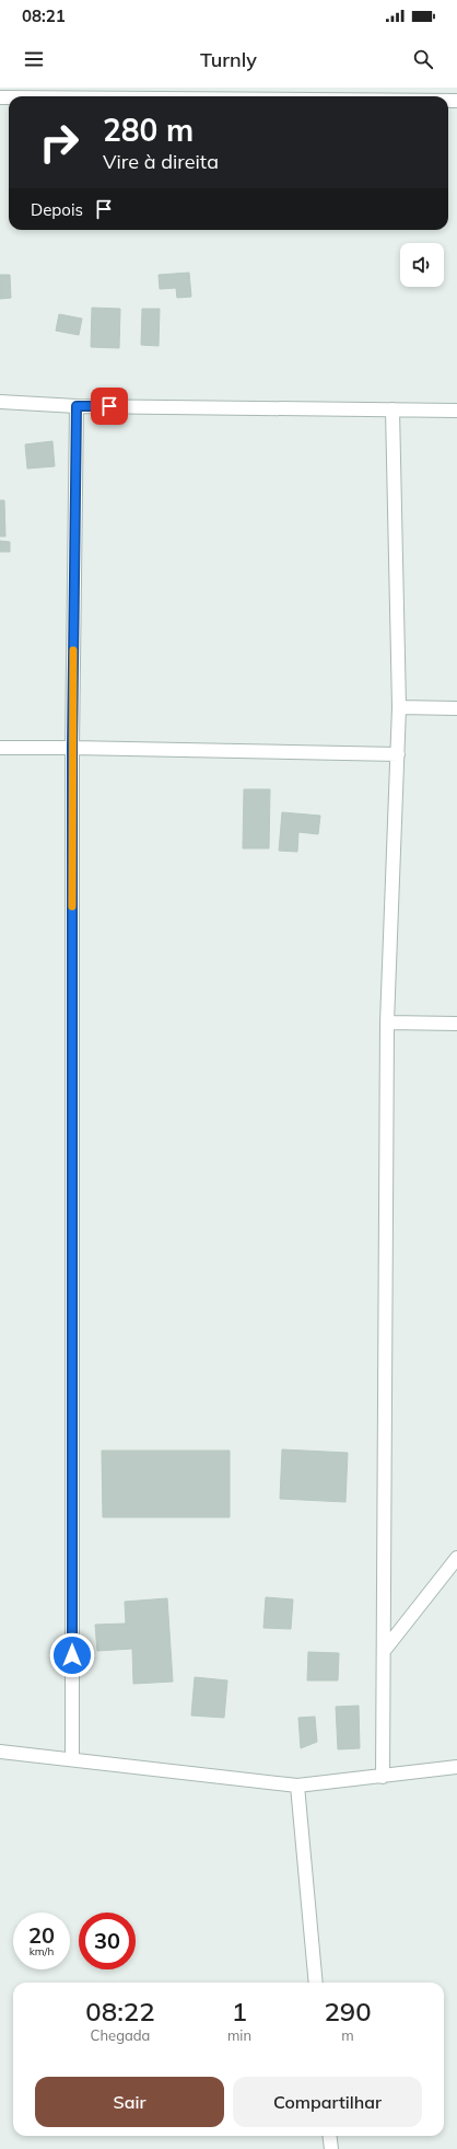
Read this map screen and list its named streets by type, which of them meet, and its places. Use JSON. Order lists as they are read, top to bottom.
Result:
{
  "page": {
    "status": "08:21",
    "header": "Turnly",
    "turn": ["280 m", "Vire à direita"],
    "then": "Depois",
    "speed": "20 km/h",
    "limit": "30",
    "eta": [
      "08:22",
      "Chegada",
      "1",
      "min",
      "290",
      "m"
    ],
    "buttons": ["Sair", "Compartilhar"]
  }
}
